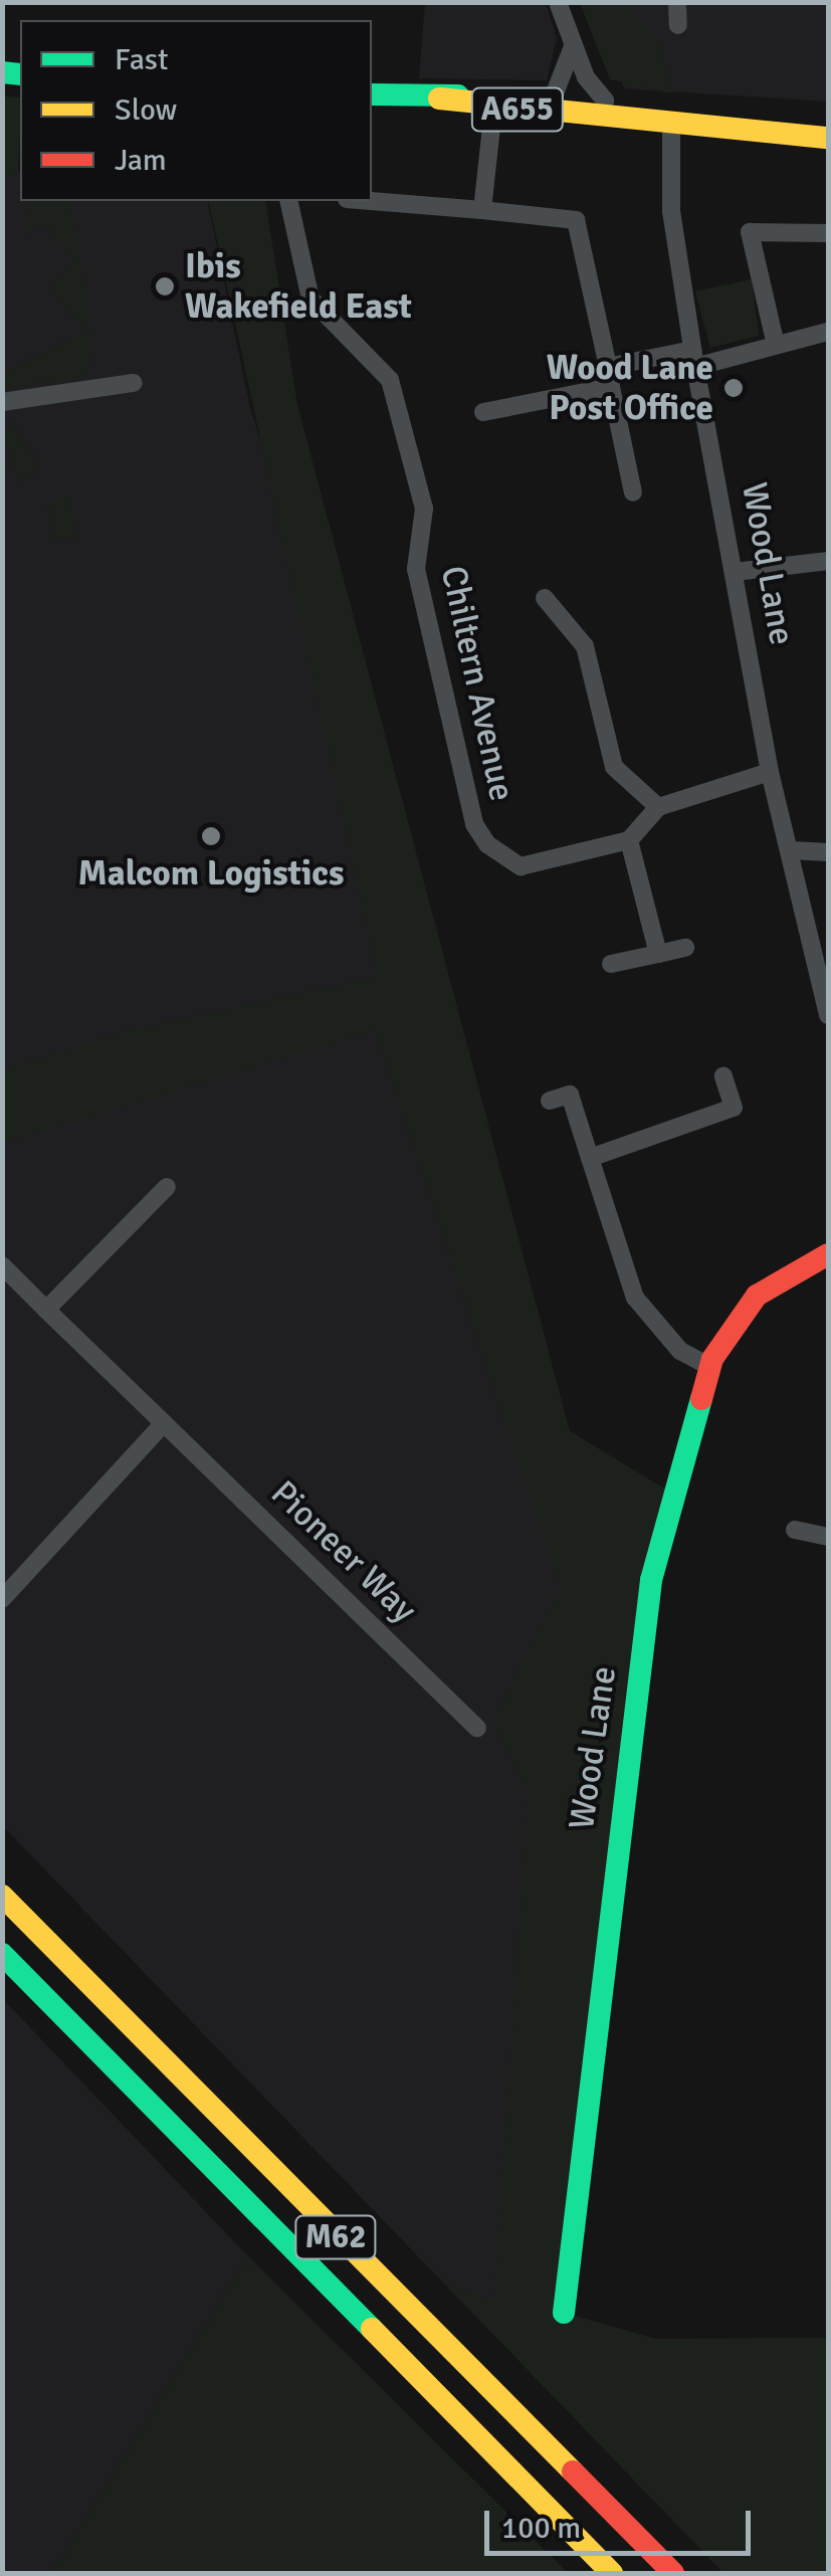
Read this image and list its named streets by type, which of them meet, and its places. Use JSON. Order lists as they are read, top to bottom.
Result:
{
  "streets": {
    "main road": ["A655", "Wood Lane", "M62"],
    "street": ["Chiltern Avenue", "Pioneer Way"]
  },
  "crossings": [
    ["A655", "Wood Lane"]
  ],
  "places": ["Ibis Wakefield East", "Wood Lane Post Office", "Malcom Logistics"],
  "legend": ["Fast", "Slow", "Jam"],
  "scale_bar": "100 m"
}
